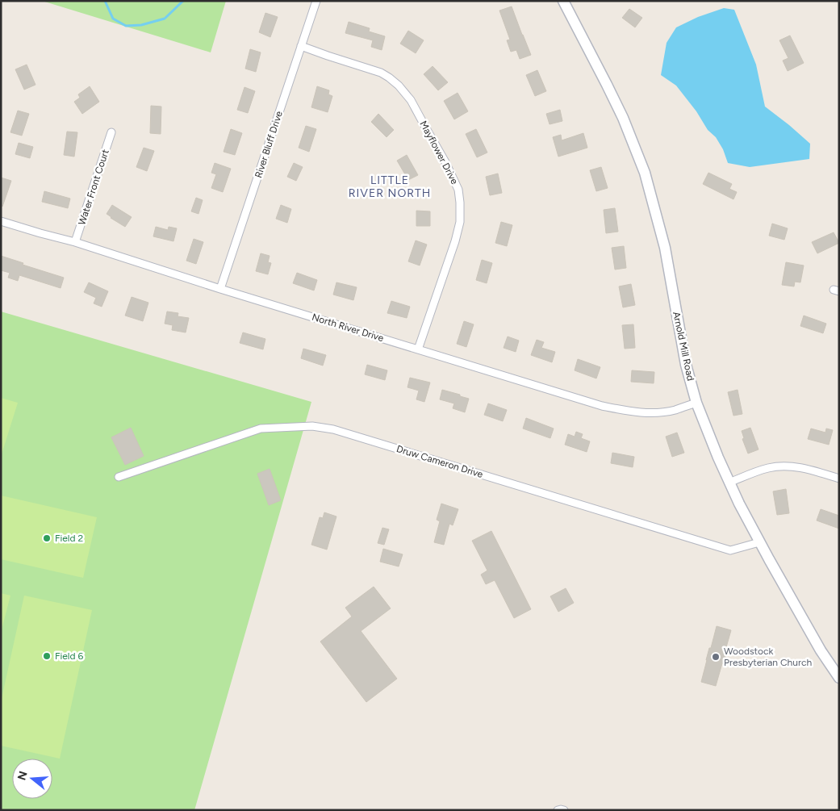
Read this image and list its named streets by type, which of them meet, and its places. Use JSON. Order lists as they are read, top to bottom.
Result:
{
  "streets": {
    "main road": ["Arnold Mill Road"],
    "street": [
      "River Bluff Drive",
      "Mayflower Drive",
      "Water Front Court",
      "North River Drive",
      "Druw Cameron Drive"
    ]
  },
  "crossings": [
    ["River Bluff Drive", "Mayflower Drive"],
    ["River Bluff Drive", "North River Drive"],
    ["Mayflower Drive", "North River Drive"],
    ["Water Front Court", "North River Drive"],
    ["North River Drive", "Arnold Mill Road"],
    ["Arnold Mill Road", "Druw Cameron Drive"]
  ],
  "districts": ["LITTLE RIVER NORTH"],
  "places": ["Field 2", "Field 6", "Woodstock Presbyterian Church"],
  "north": "left"
}
